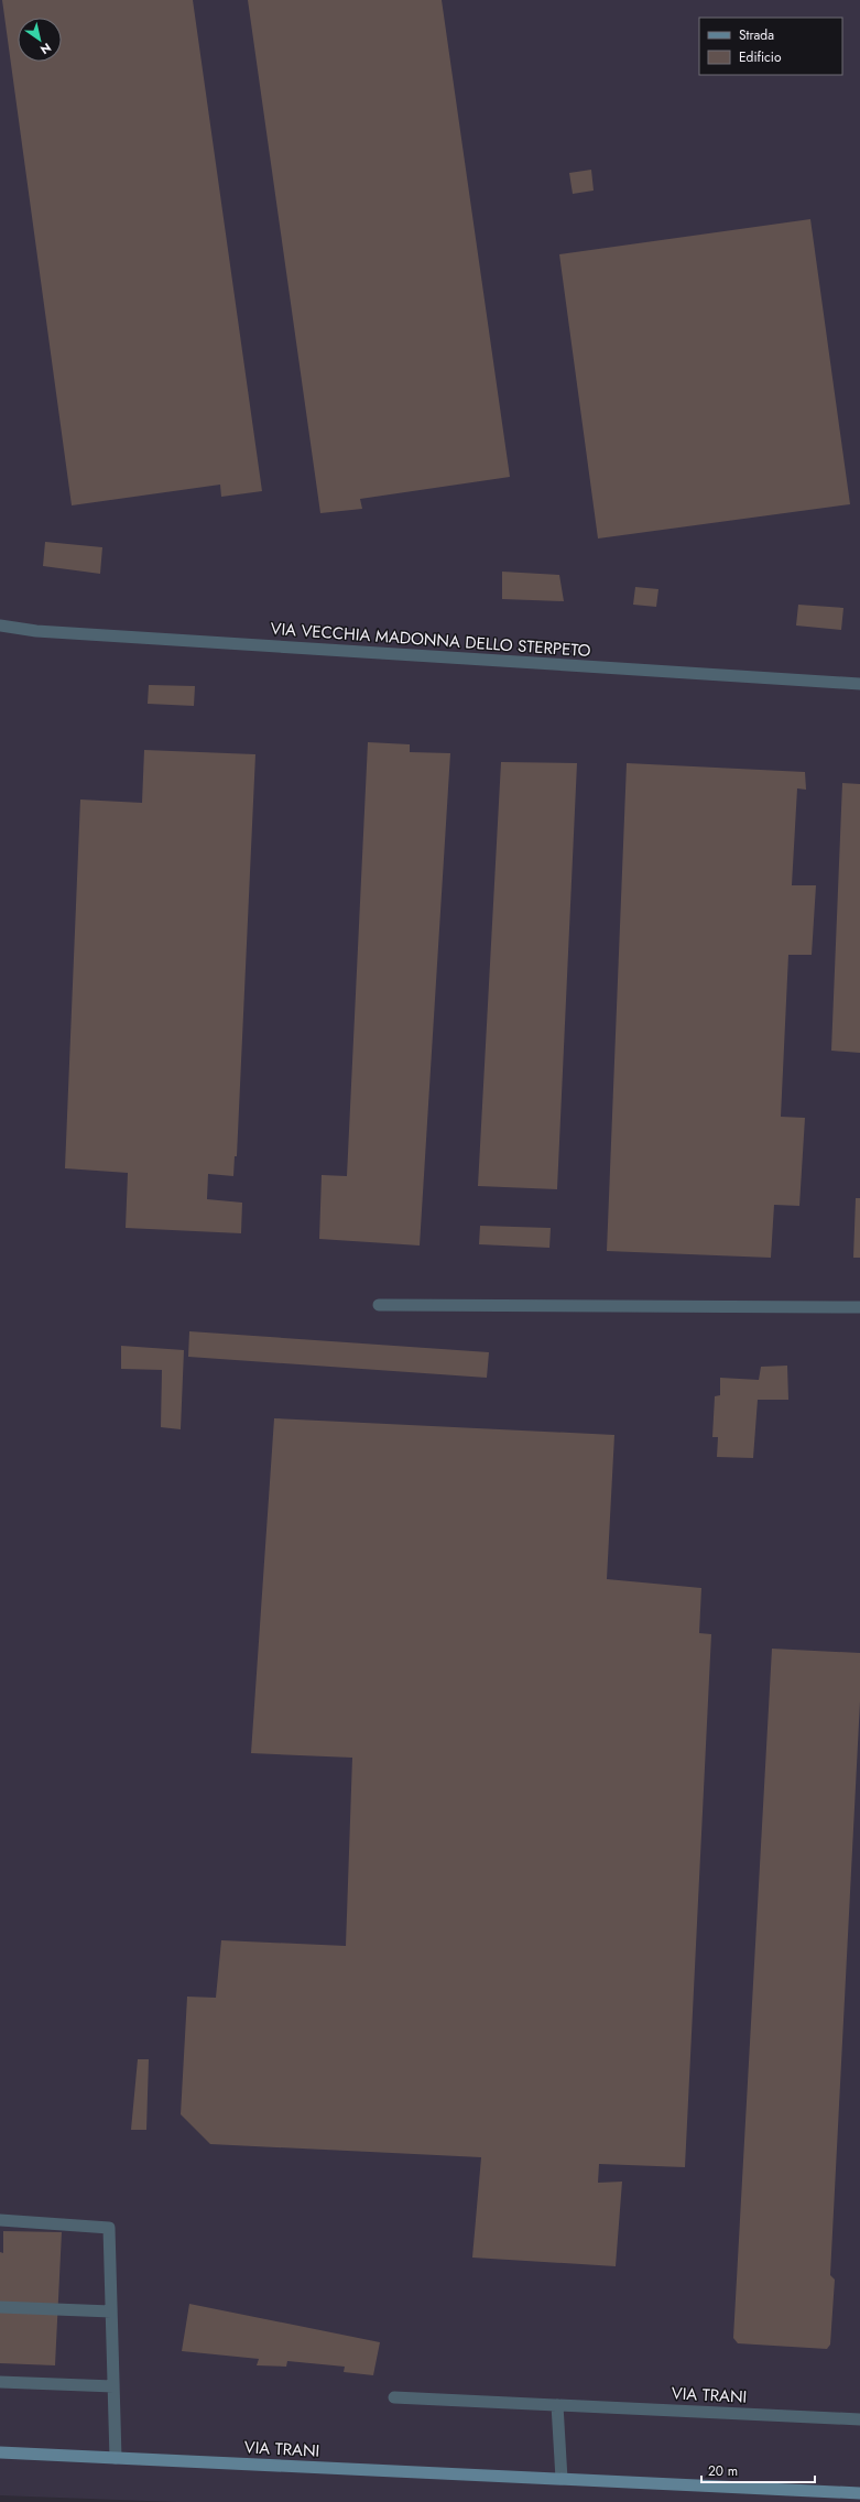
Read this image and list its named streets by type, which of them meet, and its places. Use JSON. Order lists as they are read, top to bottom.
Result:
{
  "streets": {
    "main road": ["VIA TRANI"],
    "street": ["VIA VECCHIA MADONNA DELLO STERPETO"]
  },
  "legend": ["Strada", "Edificio"],
  "scale_bar": "20 m",
  "north": "bottom right"
}
